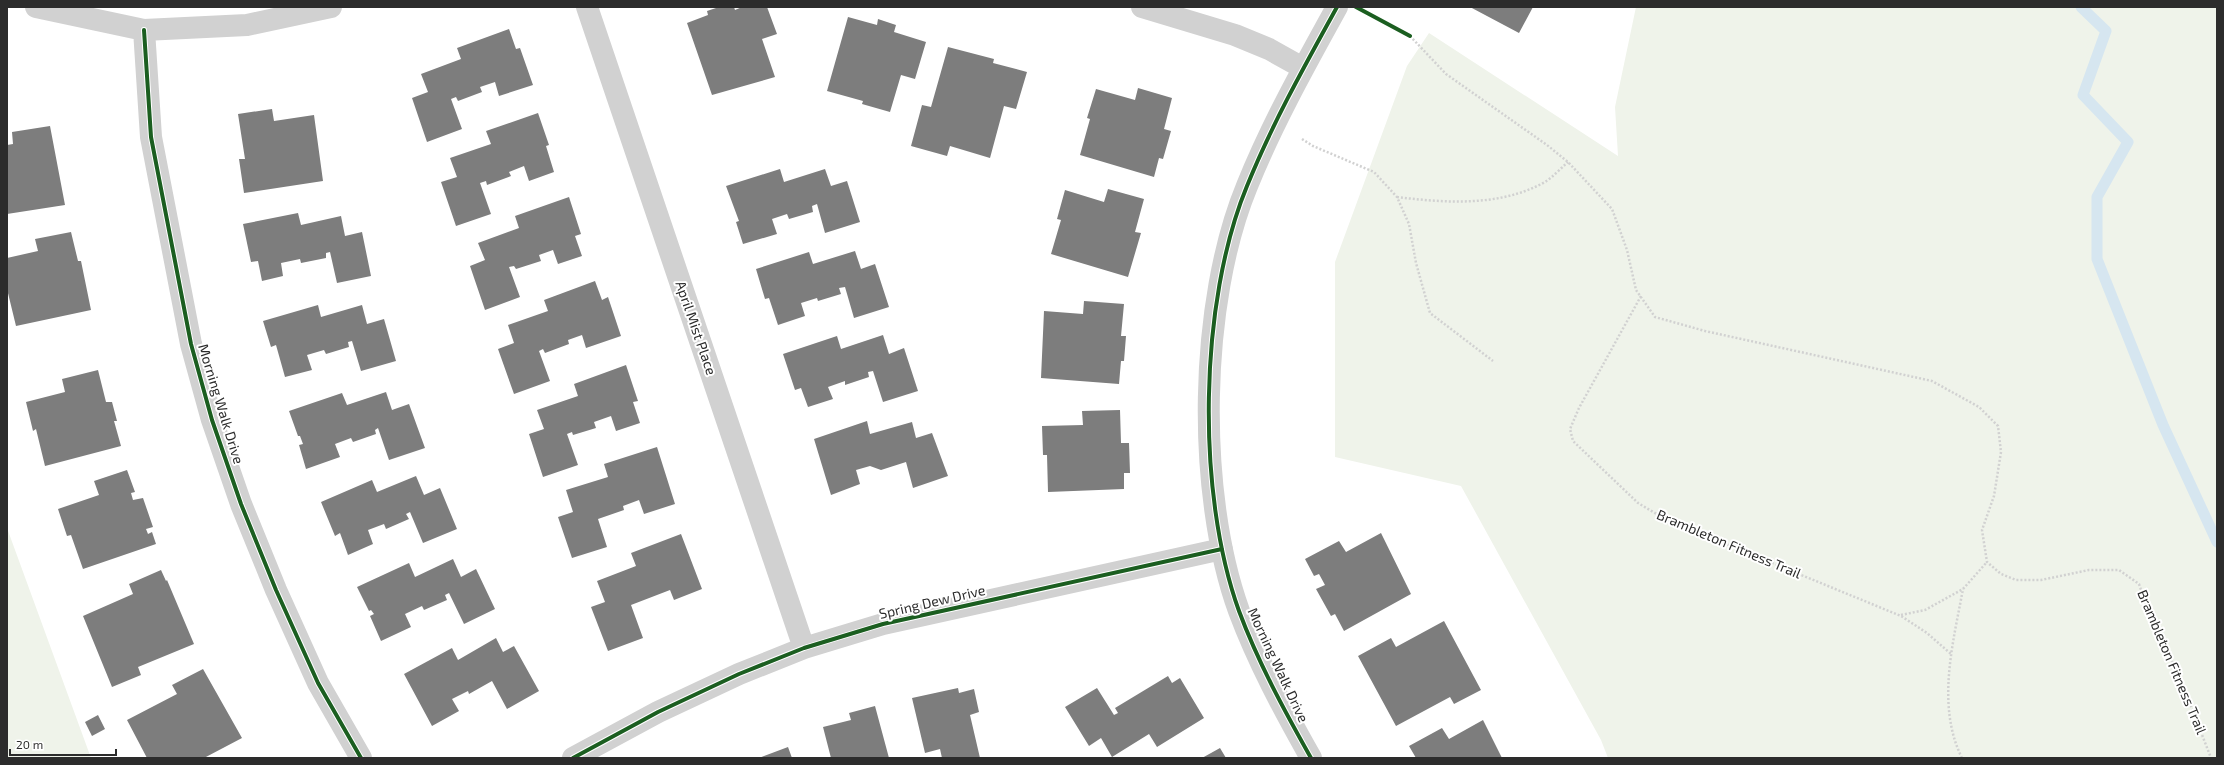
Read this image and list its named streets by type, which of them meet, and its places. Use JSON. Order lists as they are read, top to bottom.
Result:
{
  "streets": {
    "street": ["April Mist Place", "Morning Walk Drive", "Spring Dew Drive"],
    "path": ["Brambleton Fitness Trail"]
  },
  "crossings": [
    ["April Mist Place", "Spring Dew Drive"],
    ["Morning Walk Drive", "Spring Dew Drive"]
  ],
  "scale_bar": "20 m"
}
